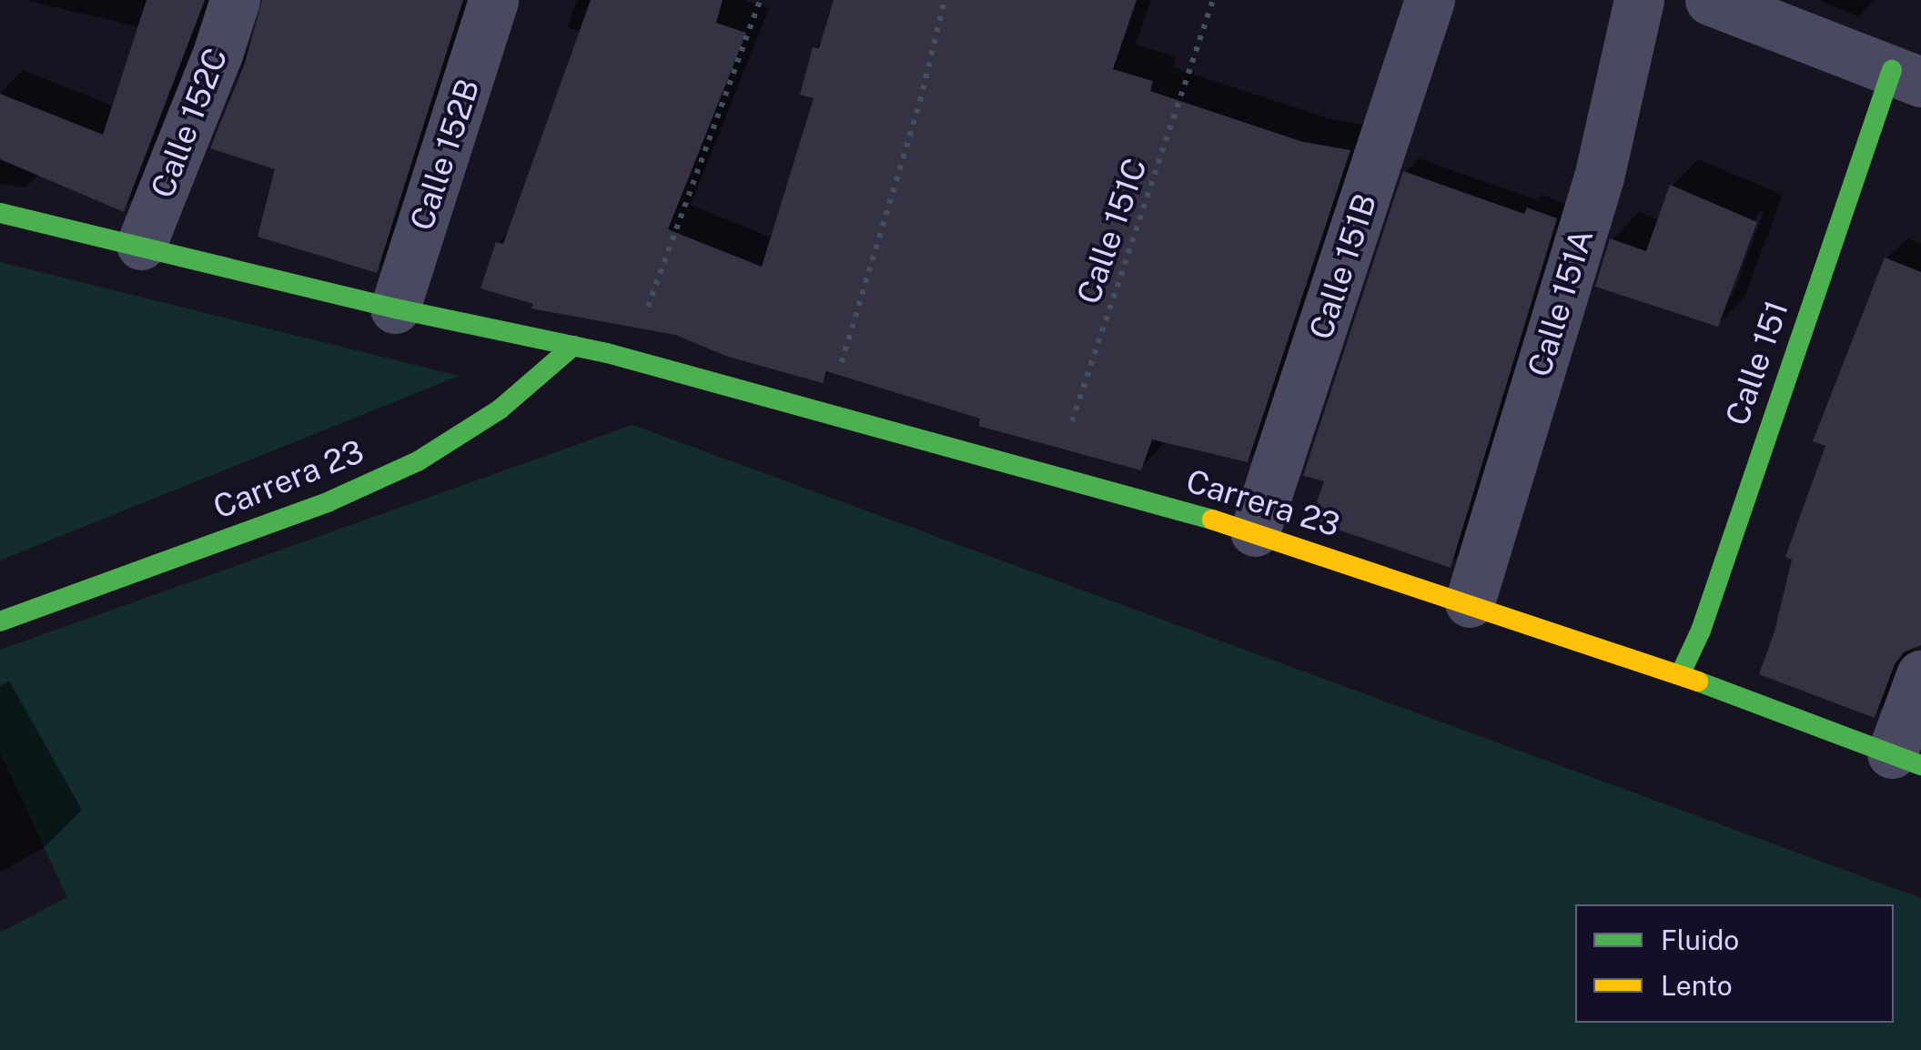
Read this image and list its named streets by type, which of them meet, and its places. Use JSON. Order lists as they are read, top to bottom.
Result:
{
  "streets": {
    "street": [
      "Calle 152C",
      "Calle 152B",
      "Calle 151B",
      "Calle 151A",
      "Calle 151",
      "Carrera 23"
    ],
    "path": ["Calle 151C"]
  },
  "crossings": [
    ["Calle 152C", "Carrera 23"],
    ["Calle 152B", "Carrera 23"],
    ["Calle 151C", "Carrera 23"],
    ["Calle 151B", "Carrera 23"],
    ["Calle 151A", "Carrera 23"],
    ["Calle 151", "Carrera 23"]
  ],
  "legend": ["Fluido", "Lento"]
}
